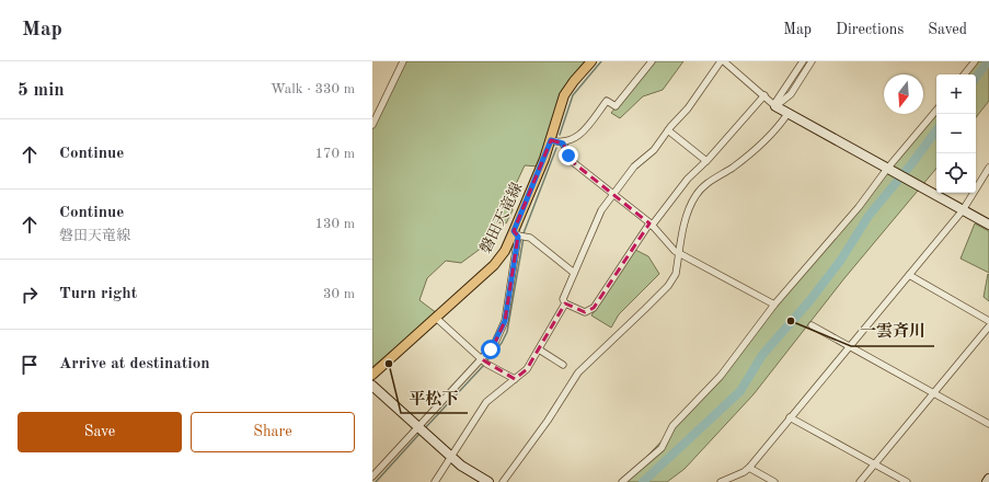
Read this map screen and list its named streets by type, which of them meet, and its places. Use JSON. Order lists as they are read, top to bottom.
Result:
{
  "streets": {
    "main road": ["磐田天竜線"]
  },
  "places": ["一雲斉川", "平松下"],
  "north": "bottom",
  "page": {
    "header": "Map",
    "nav": ["Map", "Directions", "Saved"],
    "heading": ["5 min", "Walk · 330 m"],
    "map_buttons": ["+", "−"],
    "list": [
      ["Continue", "170 m"],
      ["Continue", "磐田天竜線", "130 m"],
      ["Turn right", "30 m"],
      "Arrive at destination"
    ],
    "buttons": ["Save", "Share"]
  }
}
